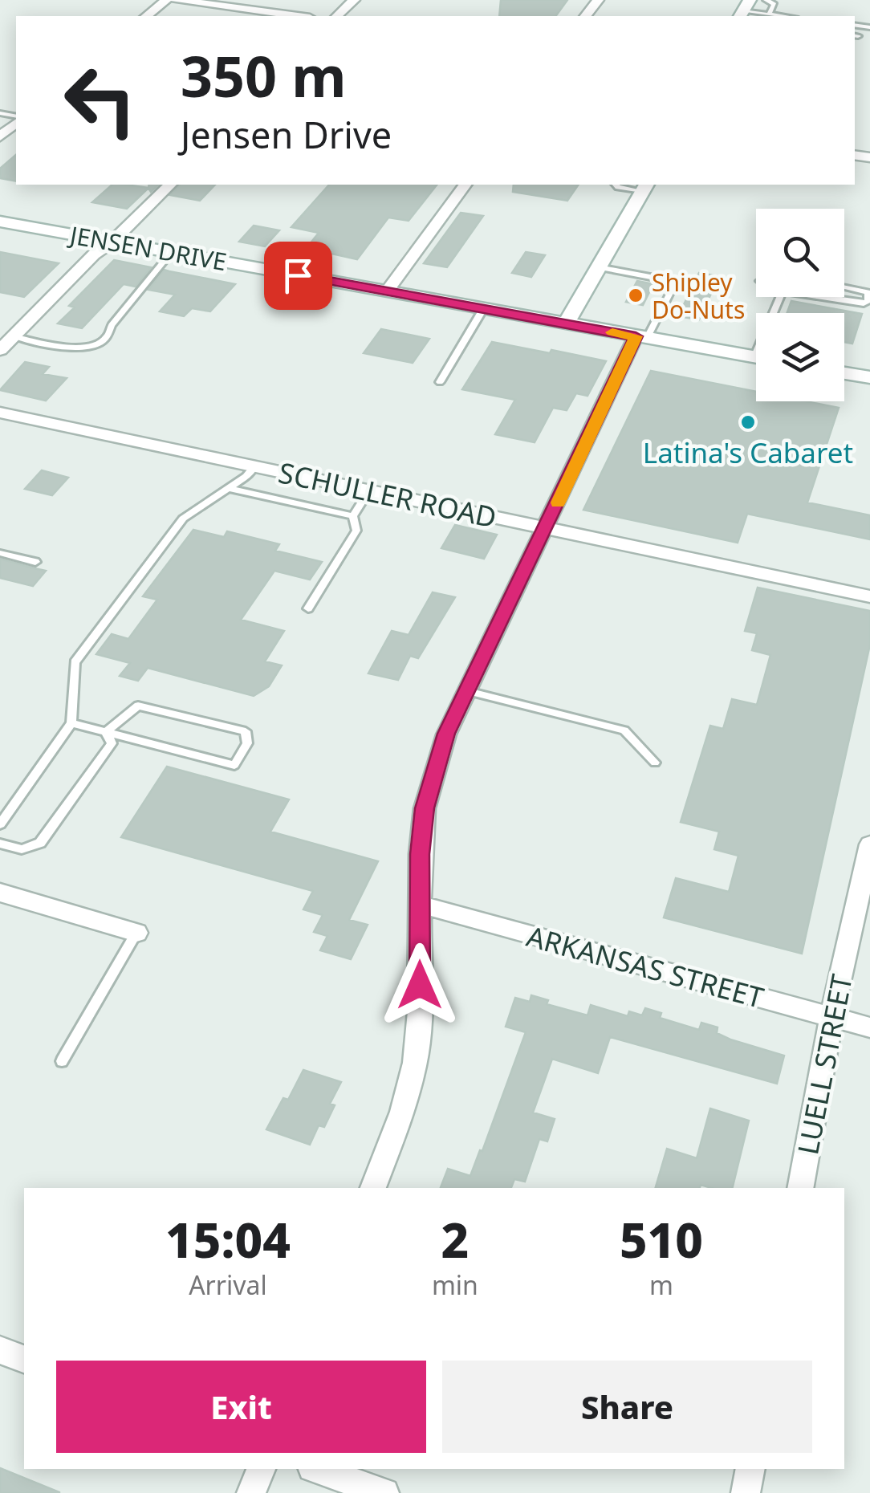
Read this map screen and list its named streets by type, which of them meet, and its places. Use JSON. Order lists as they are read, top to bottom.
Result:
{
  "streets": {
    "main road": ["JENSEN DRIVE"],
    "street": ["SCHULLER ROAD", "ARKANSAS STREET", "LUELL STREET"]
  },
  "crossings": [
    ["ARKANSAS STREET", "LUELL STREET"]
  ],
  "places": ["Shipley Do-Nuts", "Latina's Cabaret"],
  "page": {
    "turn": ["350 m", "Jensen Drive"],
    "eta": [
      "15:04",
      "Arrival",
      "2",
      "min",
      "510",
      "m"
    ],
    "buttons": ["Exit", "Share"]
  }
}
